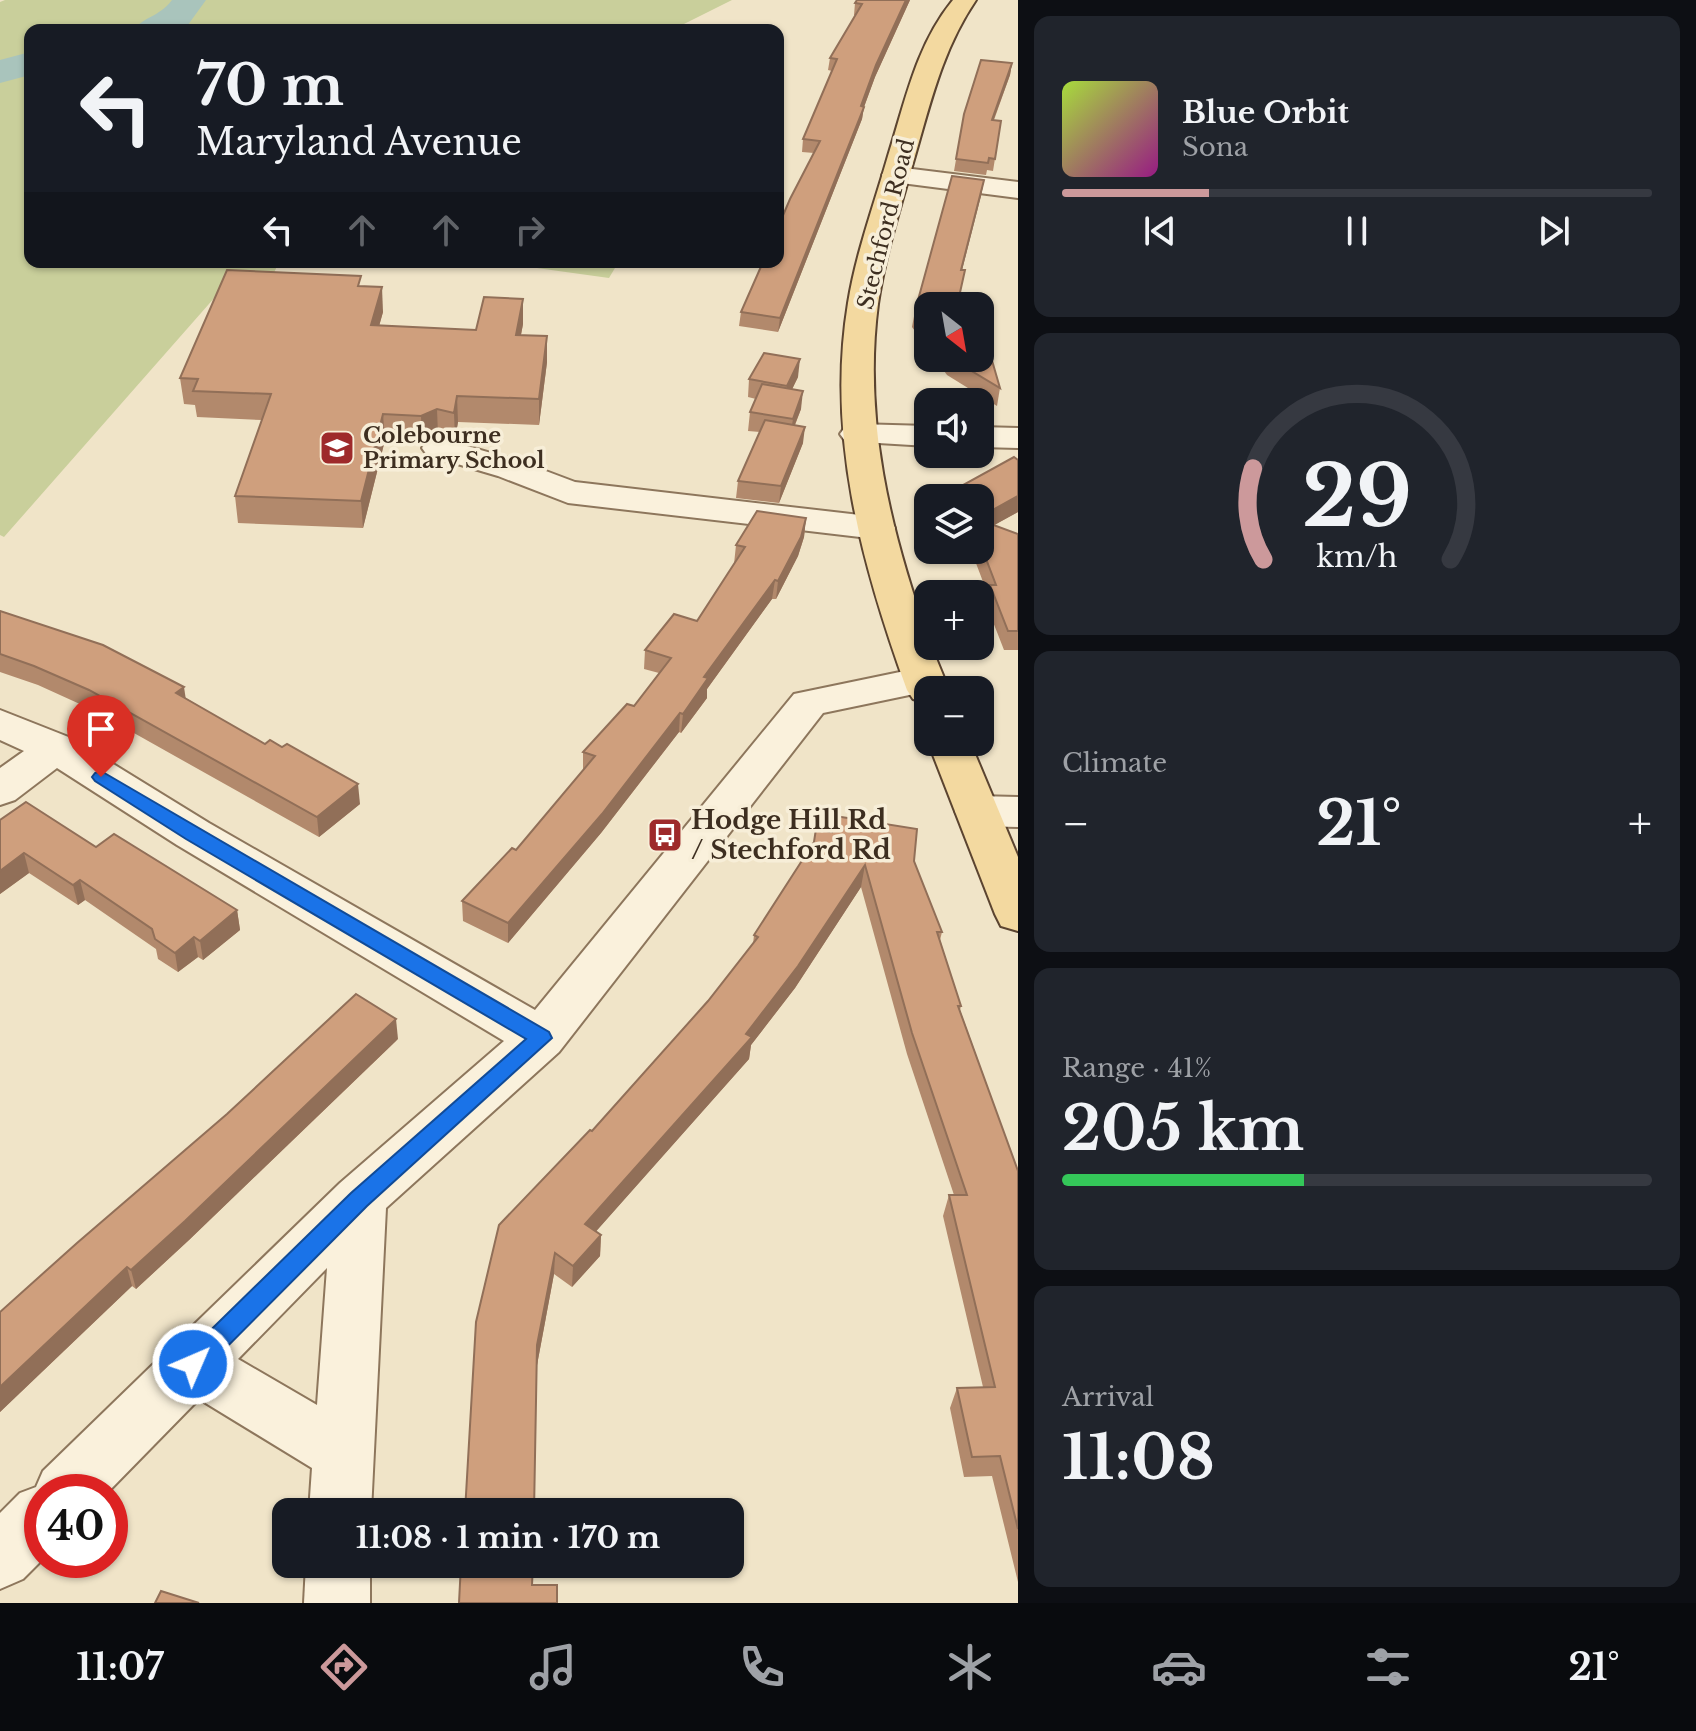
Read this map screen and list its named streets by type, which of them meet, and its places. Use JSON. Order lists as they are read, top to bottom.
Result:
{
  "streets": {
    "main road": ["Stechford Road"]
  },
  "places": {
    "school or university": ["Colebourne Primary School"],
    "bus stop": ["Hodge Hill Rd / Stechford Rd"]
  },
  "north": "bottom right",
  "page": {
    "turn": ["70 m", "Maryland Avenue"],
    "song": ["Blue Orbit", "Sona"],
    "map_buttons": ["+", "−"],
    "tile": [
      "Climate",
      ["Range · 41%", "205 km"],
      ["Arrival", "11:08"]
    ],
    "heat": ["−", "21°", "+"],
    "limit": "40",
    "trip": "11:08 · 1 min · 170 m",
    "tabs": ["11:07", "21°"],
    "gauge": ["29", "km/h"]
  }
}
